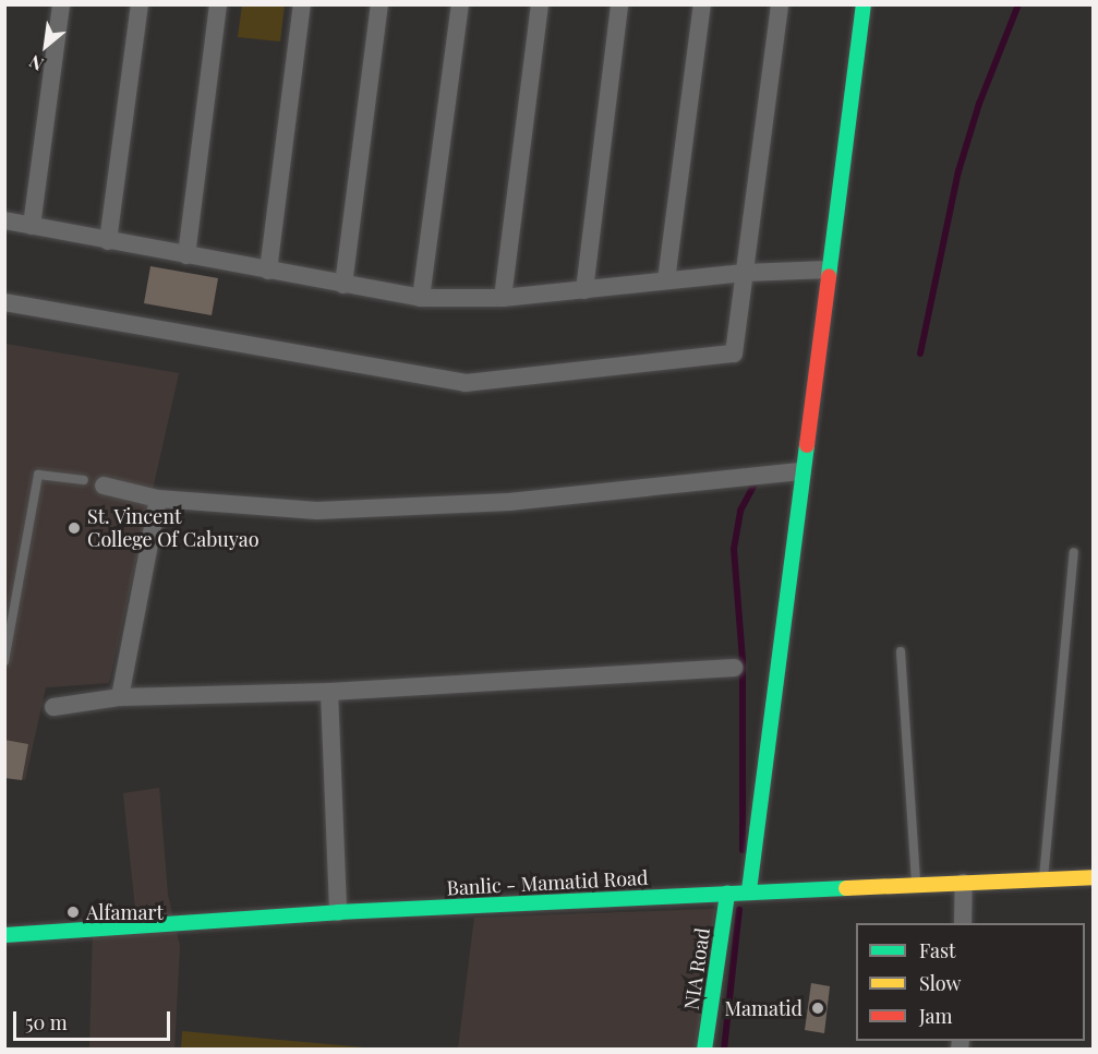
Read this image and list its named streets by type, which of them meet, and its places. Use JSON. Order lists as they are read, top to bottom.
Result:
{
  "streets": {
    "main road": ["Banlic - Mamatid Road", "NIA Road"]
  },
  "crossings": [
    ["Banlic - Mamatid Road", "NIA Road"]
  ],
  "places": ["St. Vincent College Of Cabuyao", "Alfamart", "Mamatid"],
  "legend": ["Fast", "Slow", "Jam"],
  "scale_bar": "50 m",
  "north": "bottom left"
}
